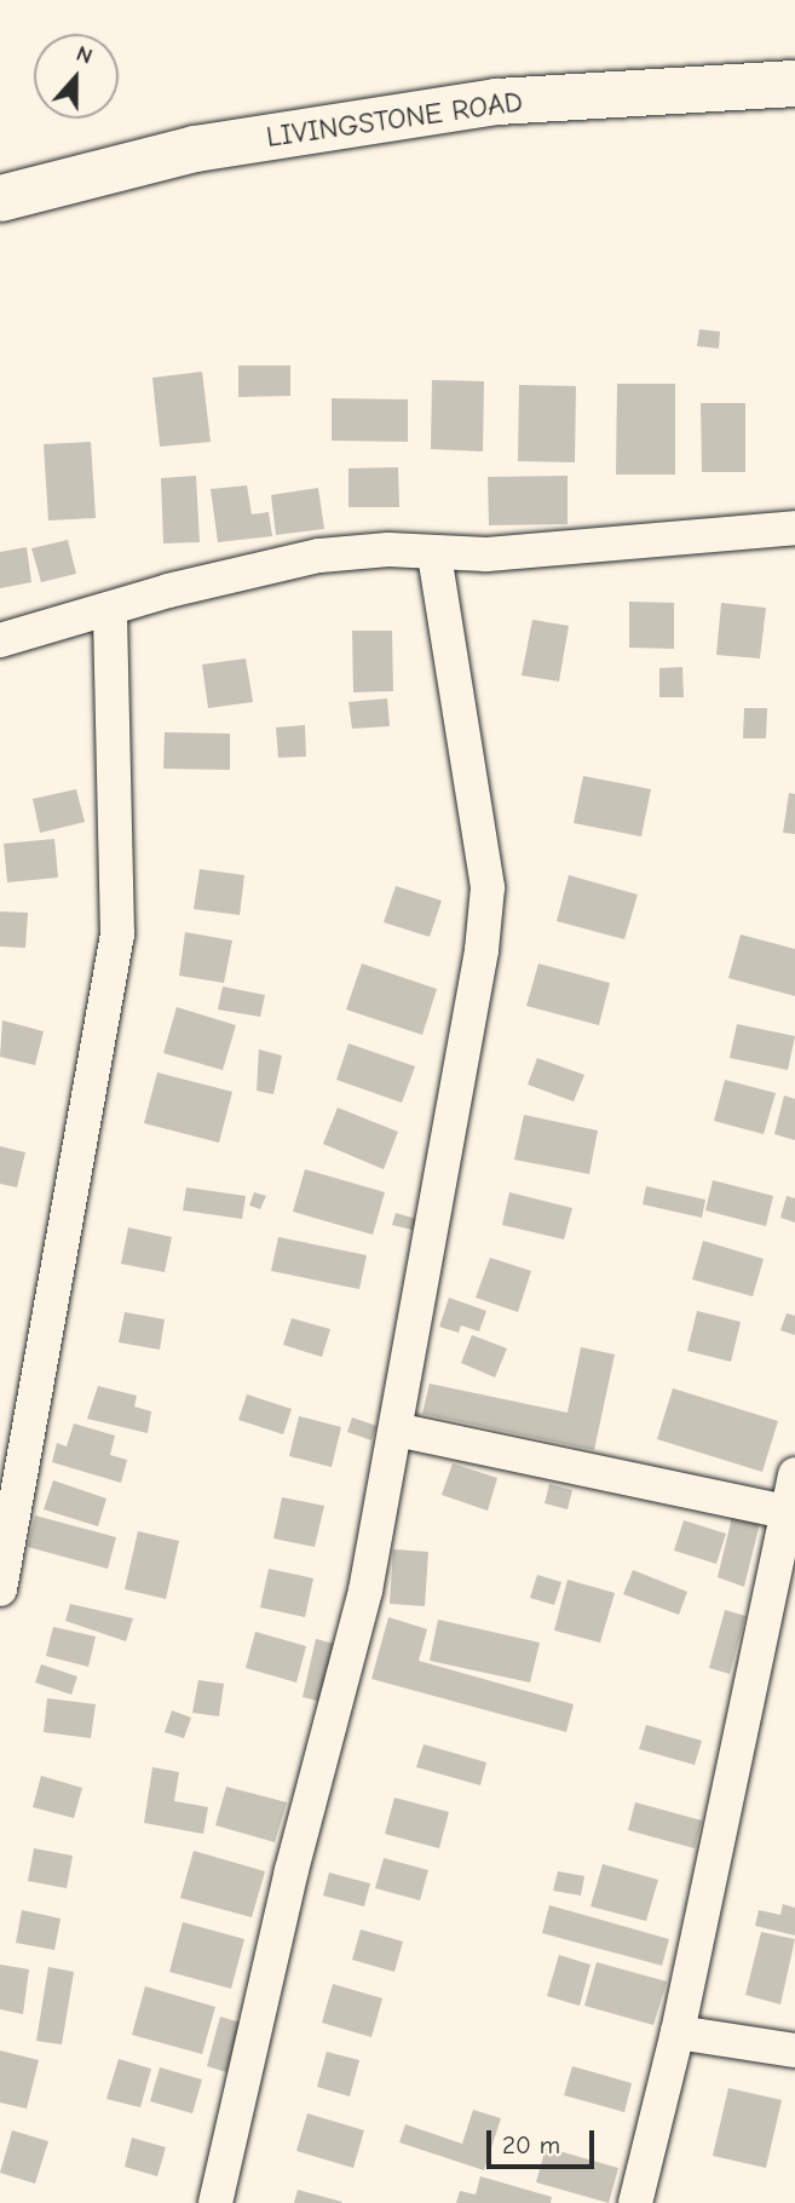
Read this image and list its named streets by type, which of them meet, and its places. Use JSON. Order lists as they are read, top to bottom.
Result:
{
  "streets": {
    "highway": ["LIVINGSTONE ROAD"]
  },
  "scale_bar": "20 m",
  "north": "top"
}
